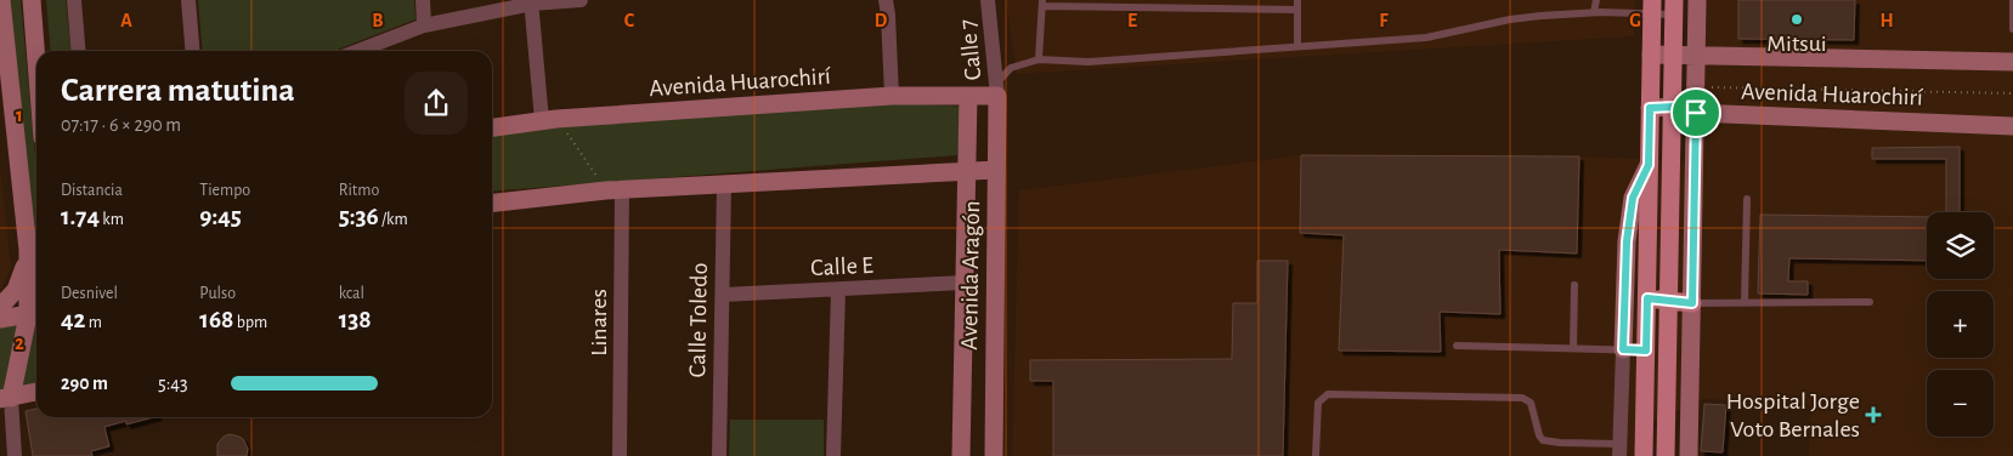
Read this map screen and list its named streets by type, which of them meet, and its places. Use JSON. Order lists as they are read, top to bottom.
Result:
{
  "streets": {
    "street": [
      "Calle 7",
      "Avenida Huarochirí",
      "Calle E",
      "Avenida Aragón",
      "Calle Toledo",
      "Linares"
    ]
  },
  "crossings": [
    ["Calle 7", "Avenida Huarochirí"],
    ["Calle 7", "Avenida Aragón"],
    ["Avenida Huarochirí", "Avenida Aragón"],
    ["Calle E", "Avenida Aragón"],
    ["Calle E", "Calle Toledo"]
  ],
  "places": {
    "other": ["Mitsui"],
    "health": ["Hospital Jorge Voto Bernales"]
  },
  "page": {
    "heading": ["Carrera matutina", "07:17 · 6 × 290 m"],
    "stats": [
      ["Distancia", "1.74 km"],
      ["Tiempo", "9:45"],
      ["Ritmo", "5:36 /km"],
      ["Desnivel", "42 m"],
      ["Pulso", "168 bpm"],
      ["kcal", "138"]
    ],
    "map_buttons": ["+", "−"],
    "list": [
      {
        "name": "290 m",
        "note": "5:43"
      }
    ]
  },
  "grid": {
    "columns": [
      "A",
      "B",
      "C",
      "D",
      "E",
      "F",
      "G",
      "H"
    ],
    "rows": ["1", "2"]
  }
}
